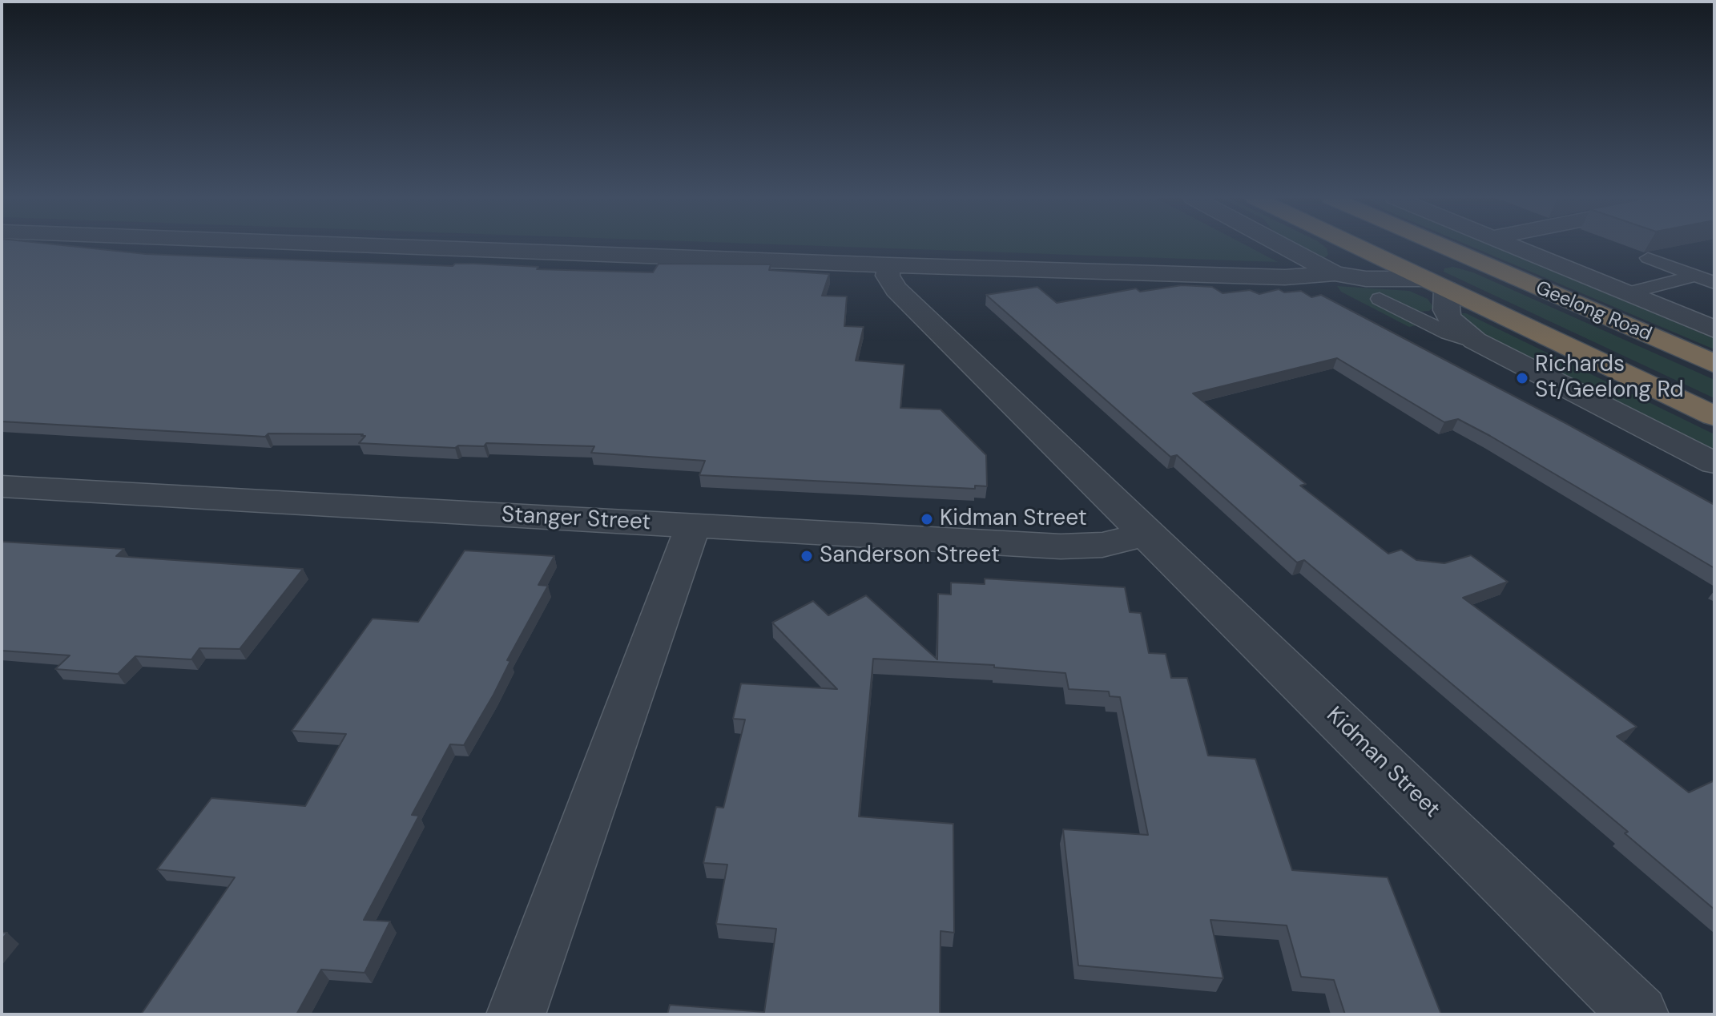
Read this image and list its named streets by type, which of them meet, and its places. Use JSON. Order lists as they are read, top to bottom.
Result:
{
  "streets": {
    "highway": ["Geelong Road"],
    "street": ["Stanger Street", "Kidman Street"]
  },
  "crossings": [
    ["Stanger Street", "Kidman Street"]
  ],
  "places": ["Richards St/Geelong Rd", "Kidman Street", "Sanderson Street"]
}
